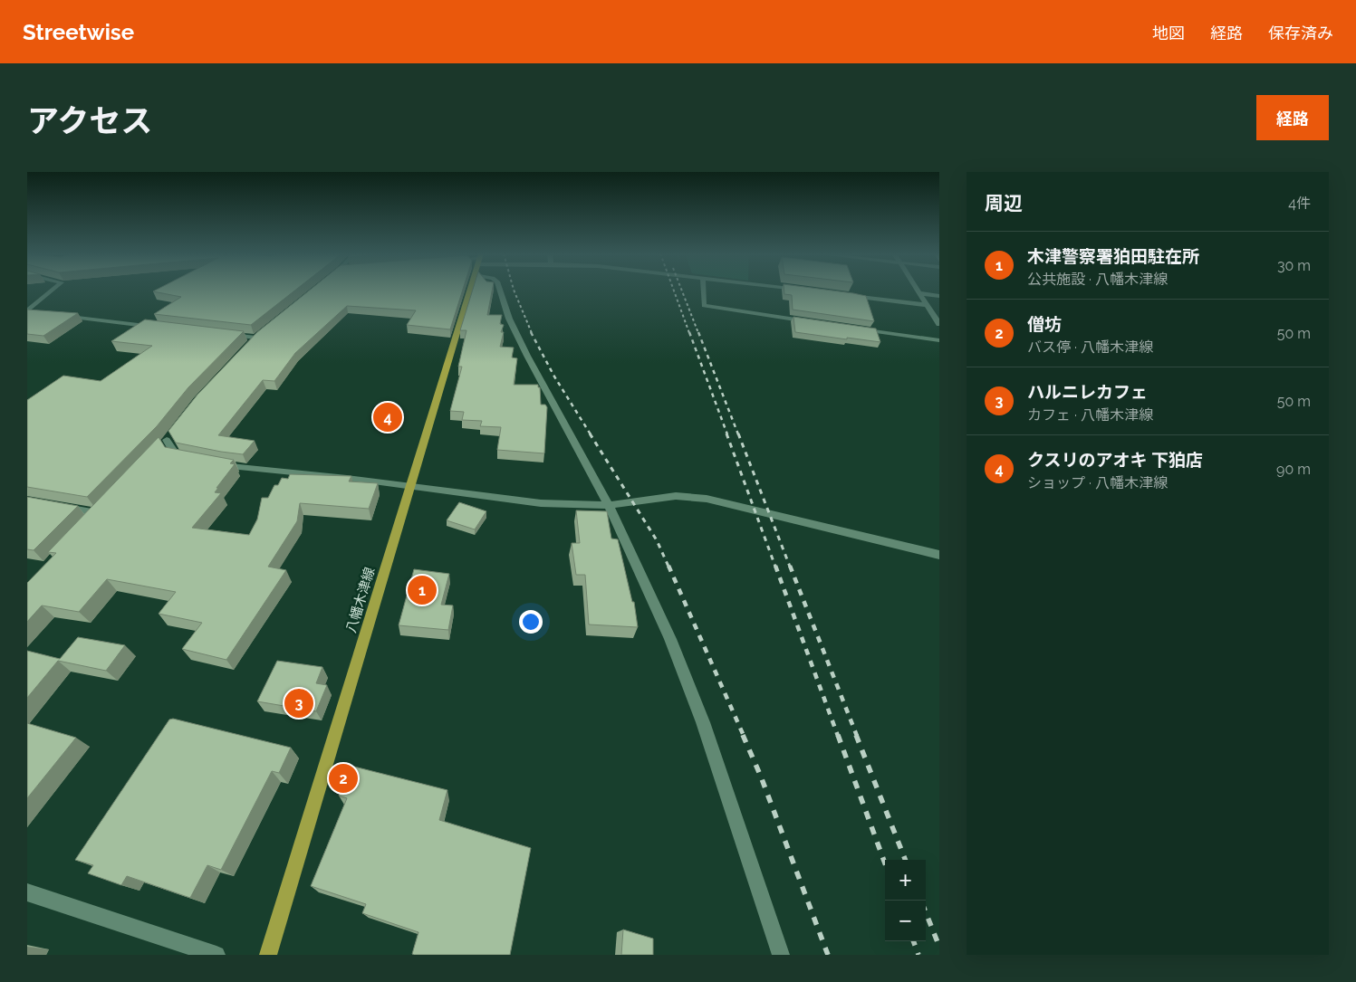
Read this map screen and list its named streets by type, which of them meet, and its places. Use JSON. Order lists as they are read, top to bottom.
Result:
{
  "streets": {
    "main road": ["八幡木津線"]
  },
  "page": {
    "header": "Streetwise",
    "nav": ["地図", "経路", "保存済み"],
    "title": "アクセス",
    "buttons": "経路",
    "heading": ["周辺", "4件"],
    "list": [
      {
        "mark": "1",
        "name": "木津警察署狛田駐在所",
        "note": "公共施設 · 八幡木津線",
        "value": "30 m"
      },
      {
        "mark": "2",
        "name": "僧坊",
        "note": "バス停 · 八幡木津線",
        "value": "50 m"
      },
      {
        "mark": "3",
        "name": "ハルニレカフェ",
        "note": "カフェ · 八幡木津線",
        "value": "50 m"
      },
      {
        "mark": "4",
        "name": "クスリのアオキ 下狛店",
        "note": "ショップ · 八幡木津線",
        "value": "90 m"
      }
    ],
    "pins": [
      "4",
      "1",
      "3",
      "2"
    ],
    "map_buttons": ["+", "−"]
  }
}
